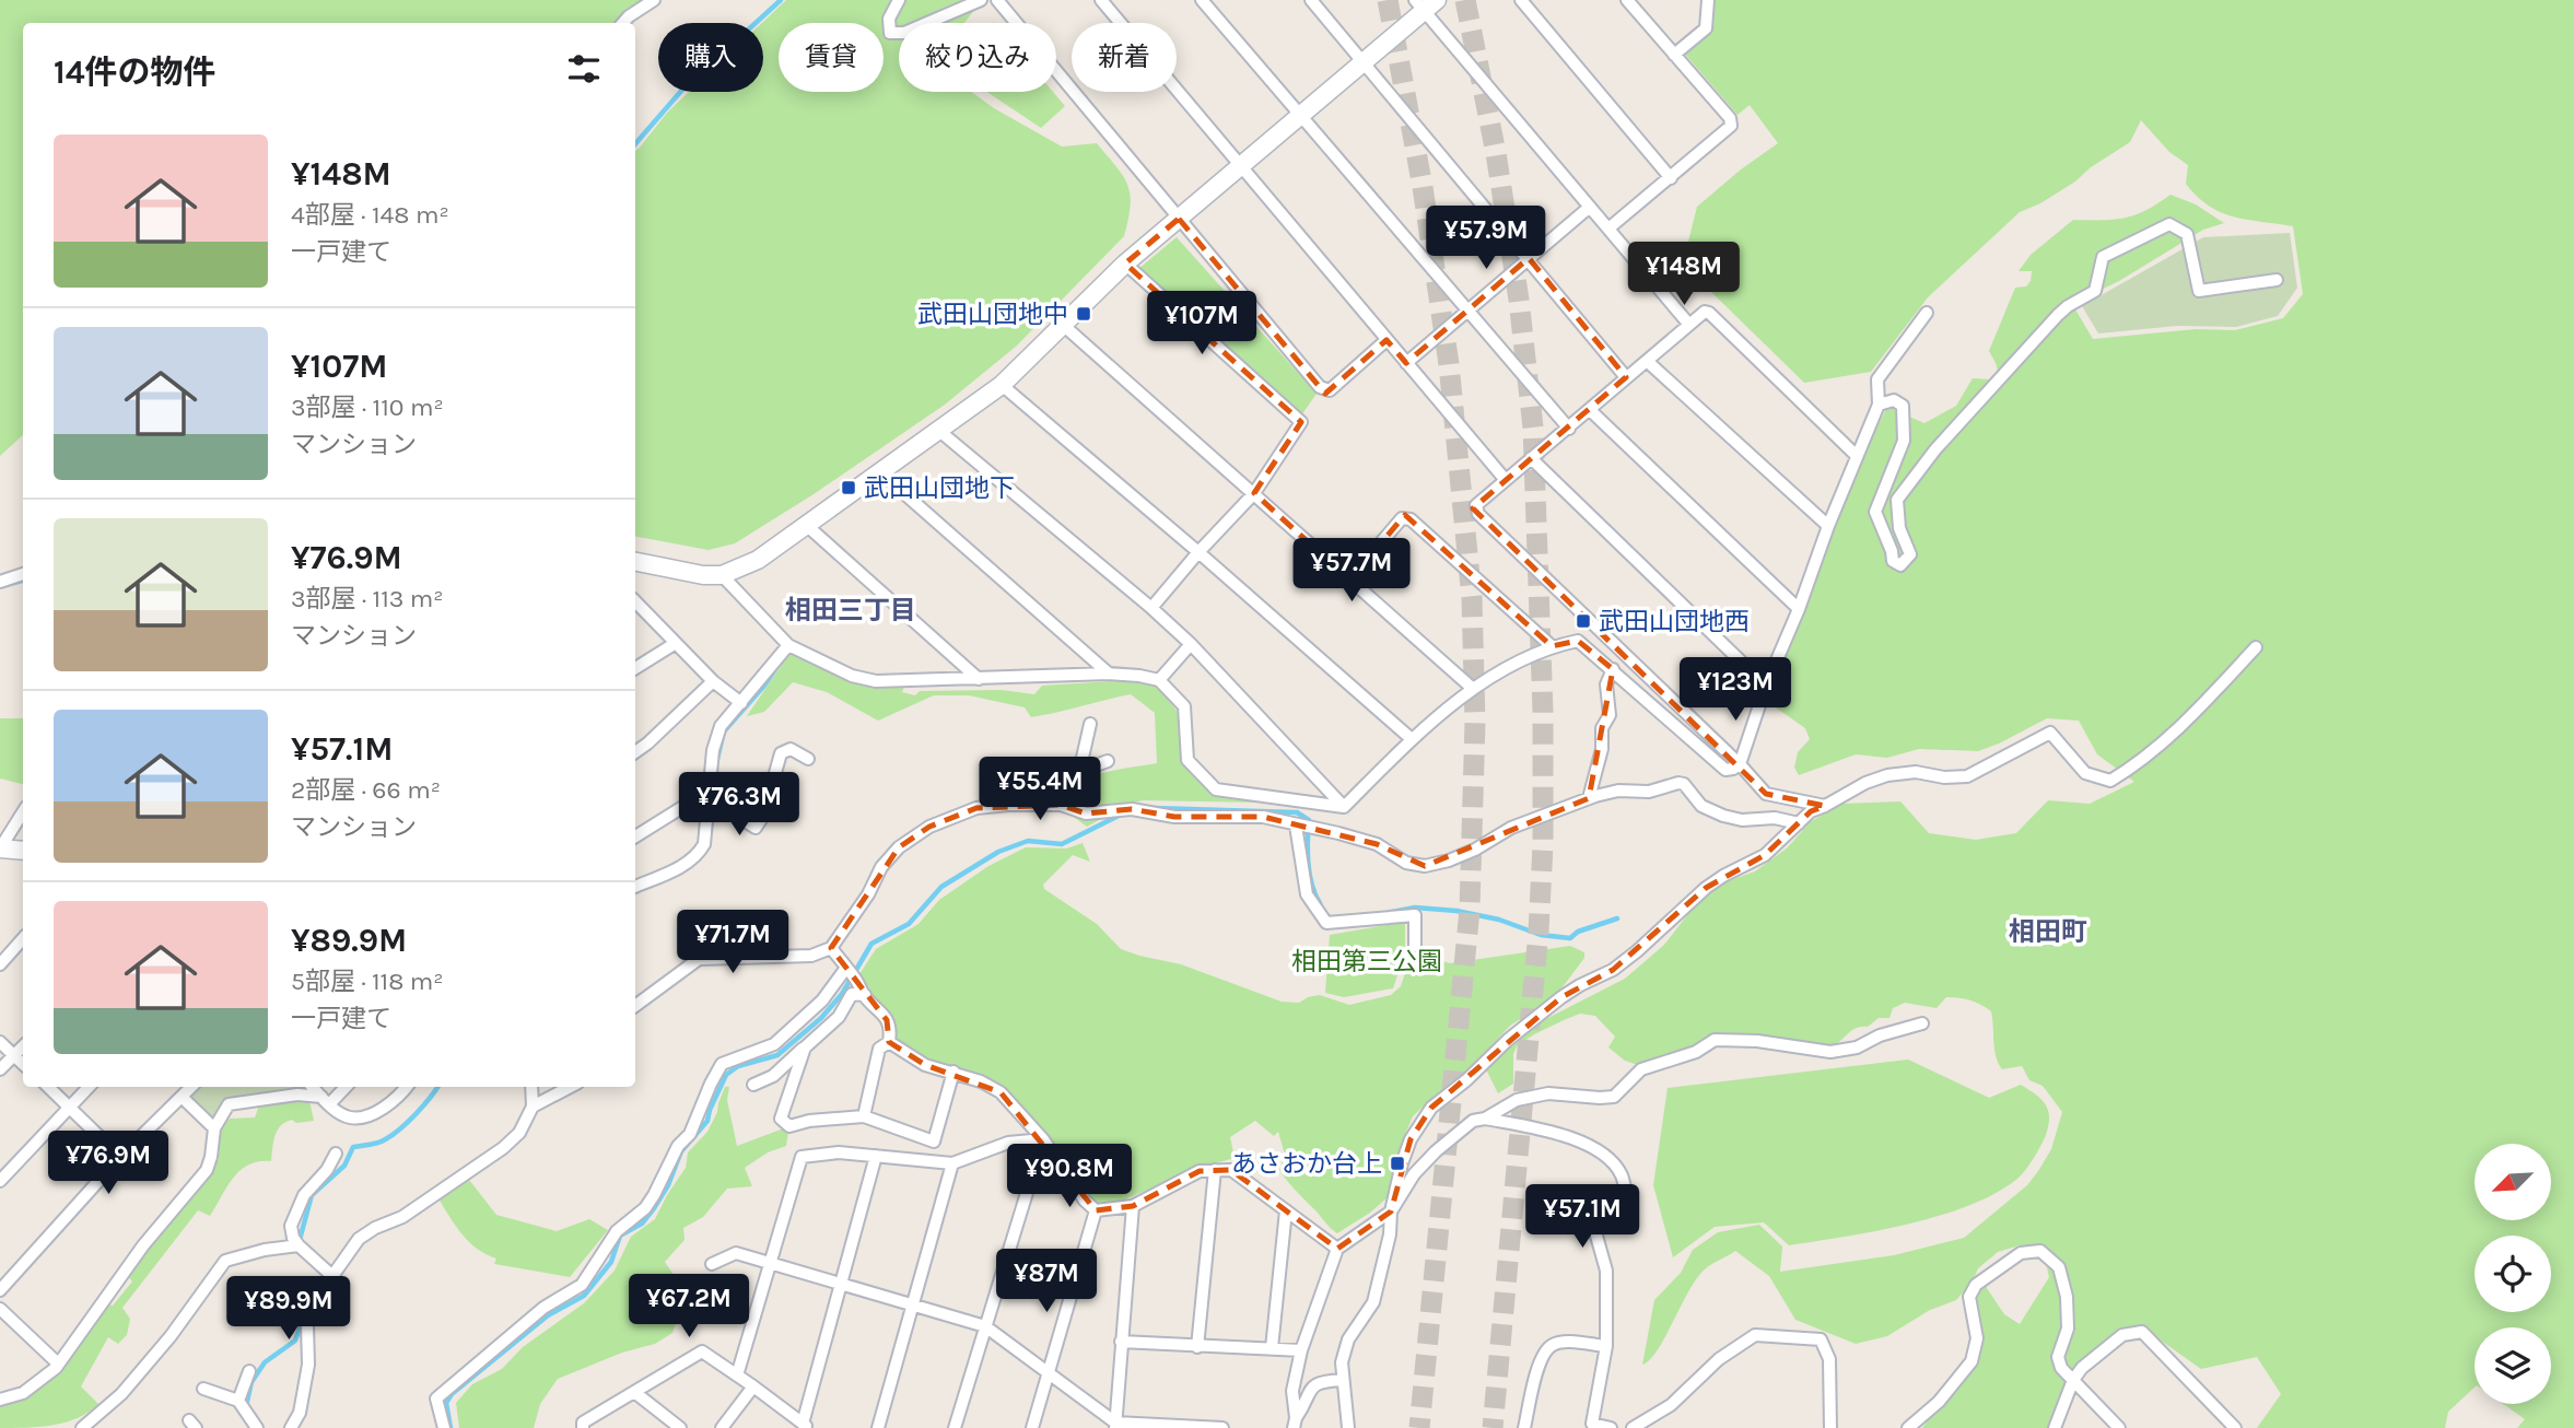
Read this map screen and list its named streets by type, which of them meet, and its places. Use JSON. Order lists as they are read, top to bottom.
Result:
{
  "districts": ["相田三丁目", "相田町"],
  "parks": ["相田第三公園"],
  "places": {
    "transit": [
      "武田山団地中",
      "武田山団地下",
      "武田山団地西",
      "あさおか台上"
    ]
  },
  "north": "bottom left",
  "page": {
    "chip": [
      "購入",
      "賃貸",
      "絞り込み",
      "新着"
    ],
    "heading": "14件の物件",
    "list": [
      {
        "name": "¥148M",
        "note": "4部屋 · 148 m² · 一戸建て"
      },
      {
        "name": "¥107M",
        "note": "3部屋 · 110 m² · マンション"
      },
      {
        "name": "¥76.9M",
        "note": "3部屋 · 113 m² · マンション"
      },
      {
        "name": "¥57.1M",
        "note": "2部屋 · 66 m² · マンション"
      },
      {
        "name": "¥89.9M",
        "note": "5部屋 · 118 m² · 一戸建て"
      }
    ],
    "price": [
      "¥57.9M",
      "¥148M",
      "¥107M",
      "¥57.7M",
      "¥123M",
      "¥55.4M",
      "¥76.3M",
      "¥71.7M",
      "¥76.9M",
      "¥90.8M",
      "¥57.1M",
      "¥87M",
      "¥67.2M",
      "¥89.9M"
    ]
  }
}
